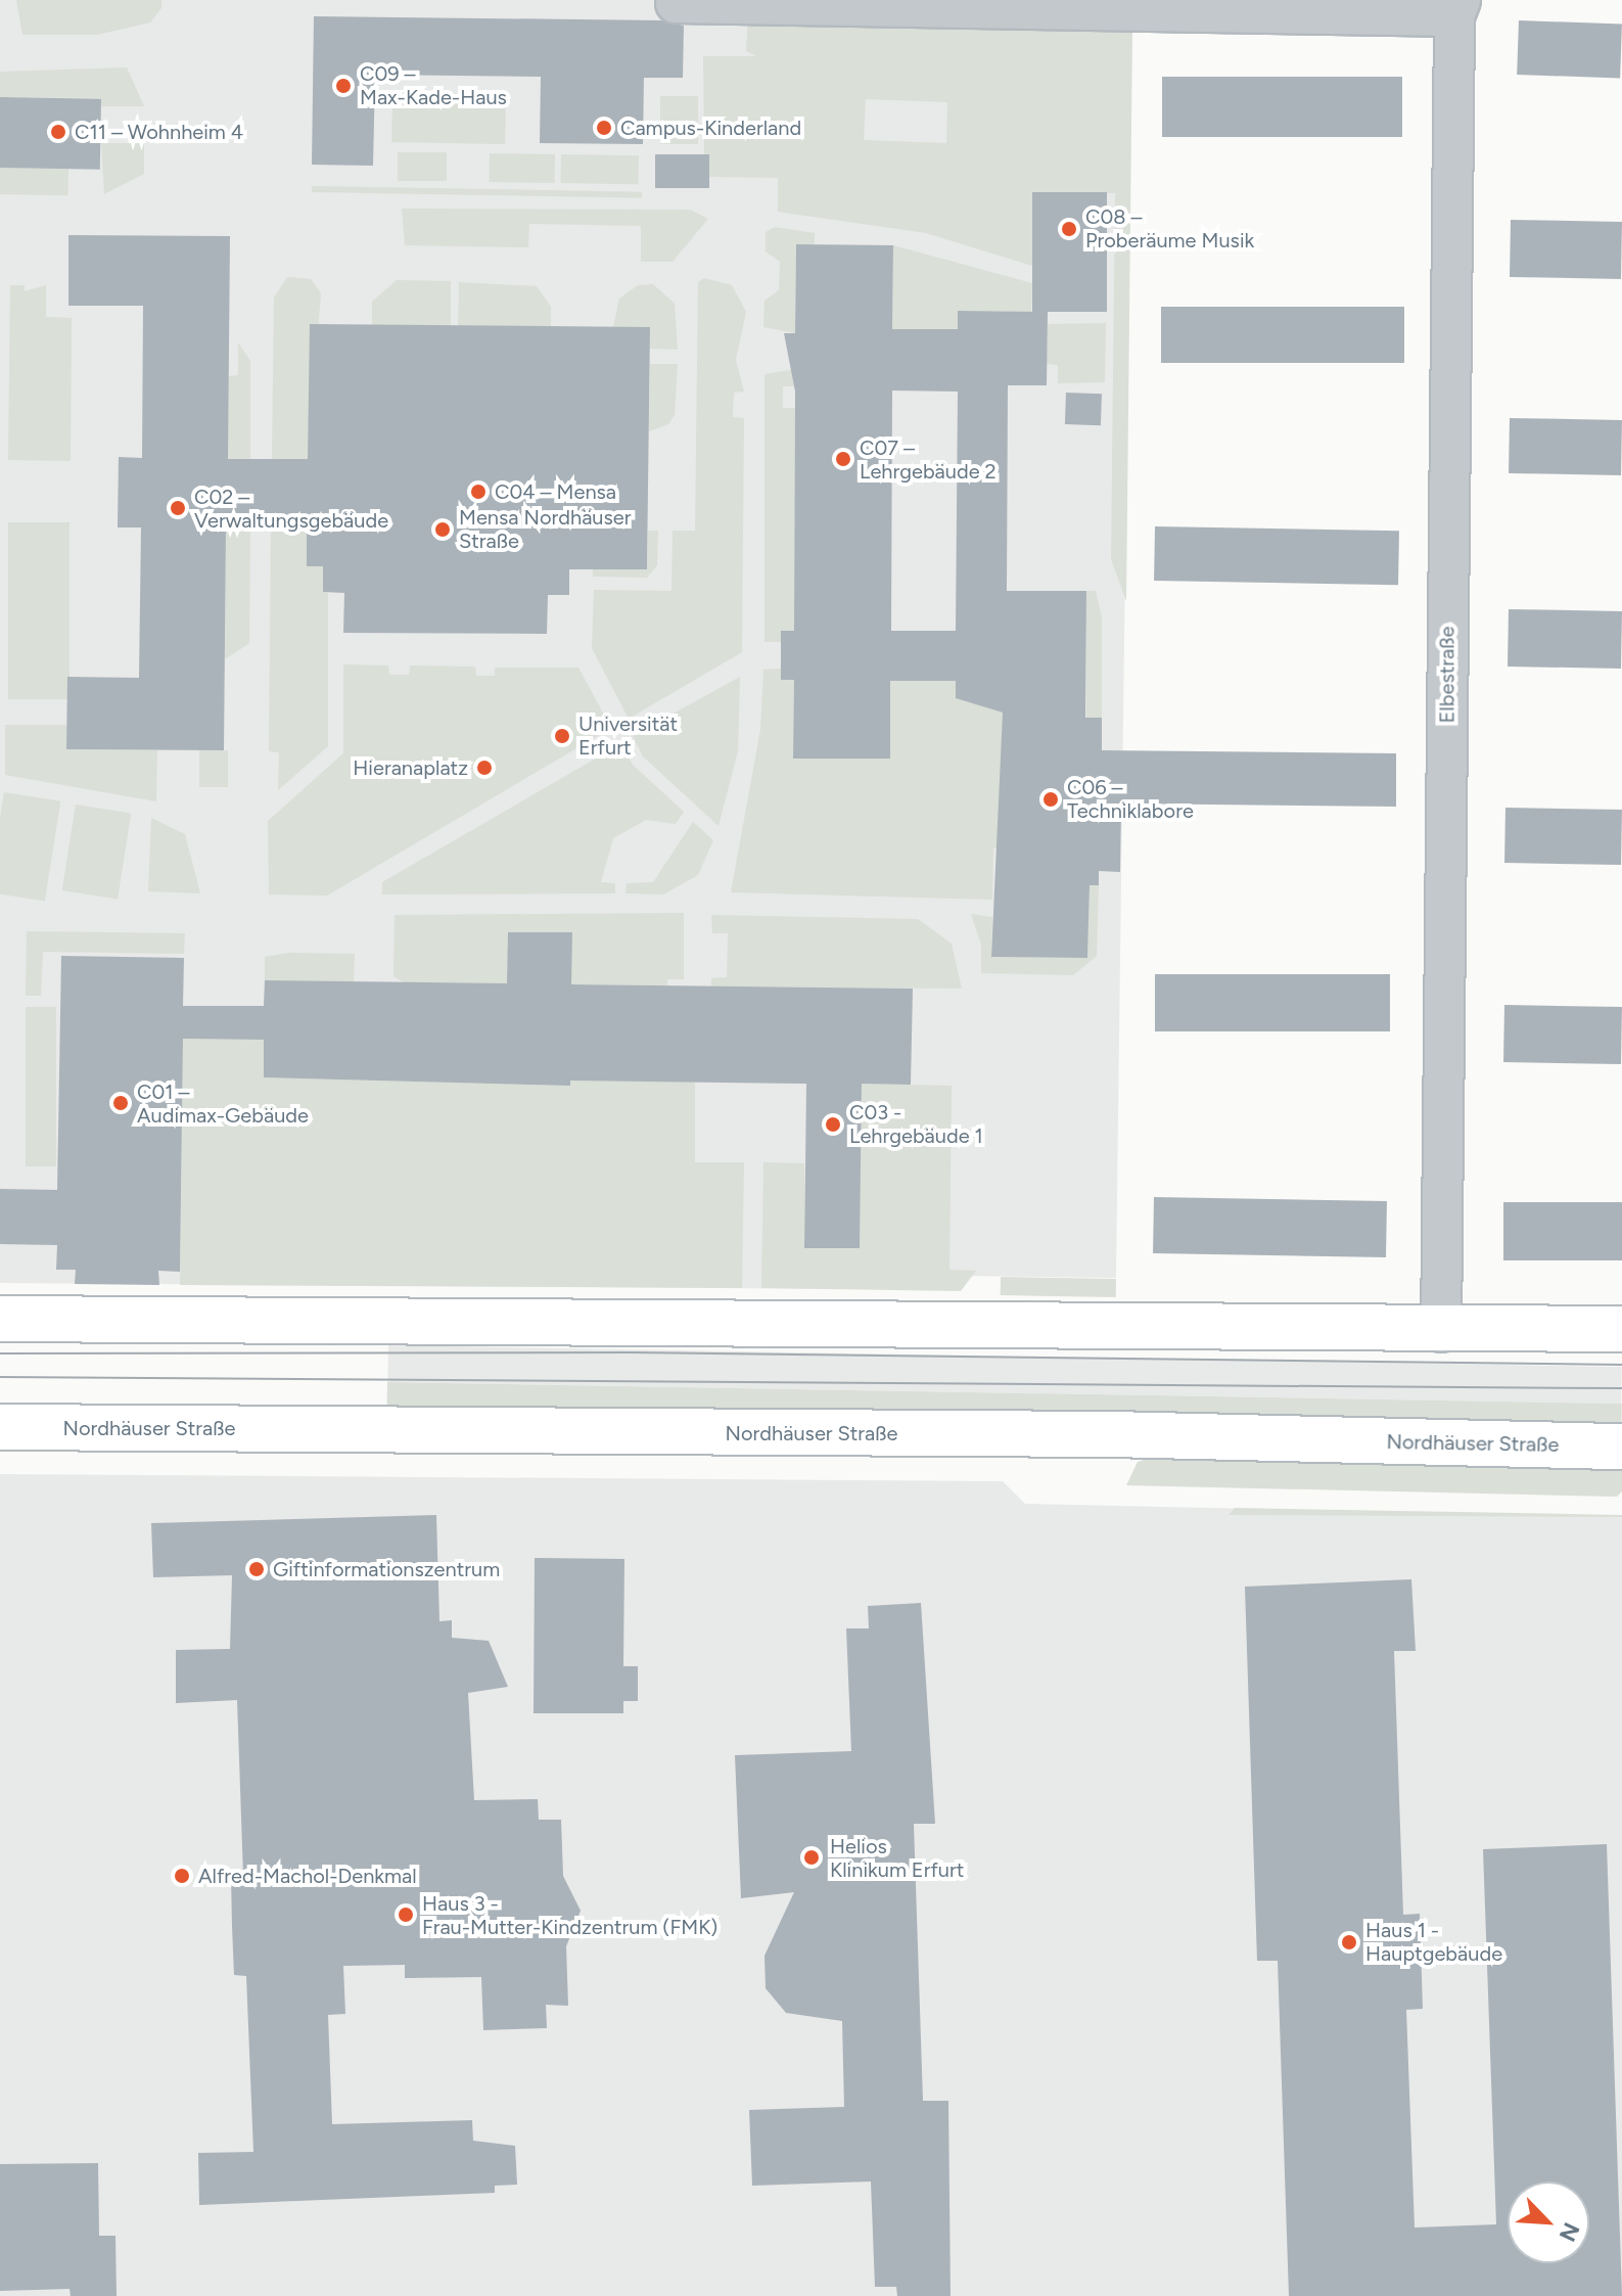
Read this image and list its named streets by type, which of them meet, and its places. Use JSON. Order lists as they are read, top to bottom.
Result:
{
  "streets": {
    "main road": ["Nordhäuser Straße"],
    "street": ["Elbestraße"]
  },
  "places": [
    "C09 – Max-Kade-Haus",
    "Campus-Kinderland",
    "C11 – Wohnheim 4",
    "C08 – Proberäume Musik",
    "C07 – Lehrgebäude 2",
    "C04 – Mensa",
    "C02 – Verwaltungsgebäude",
    "Mensa Nordhäuser Straße",
    "Universität Erfurt",
    "Hieranaplatz",
    "C06 – Techniklabore",
    "C01 – Audimax-Gebäude",
    "C03 - Lehrgebäude 1",
    "Giftinformationszentrum",
    "Helios Klinikum Erfurt",
    "Alfred-Machol-Denkmal",
    "Haus 3 - Frau-Mutter-Kindzentrum (FMK)",
    "Haus 1 - Hauptgebäude"
  ],
  "north": "bottom right"
}
